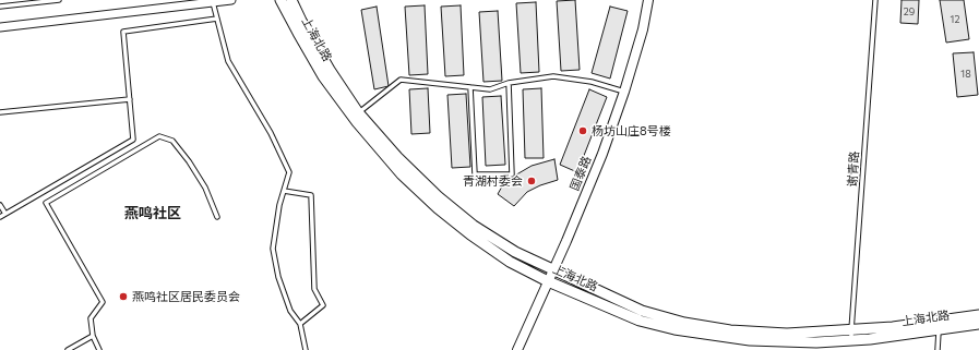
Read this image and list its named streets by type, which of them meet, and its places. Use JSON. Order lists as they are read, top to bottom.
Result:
{
  "streets": {
    "main road": ["上海北路"],
    "street": ["国泰路"],
    "lane": ["谢青路"]
  },
  "crossings": [
    ["上海北路", "谢青路"],
    ["上海北路", "国泰路"]
  ],
  "districts": ["燕鸣社区"],
  "places": ["杨坊山庄8号楼", "青湖村委会", "燕鸣社区居民委员会"],
  "house_numbers": ["29", "12", "18"]
}
